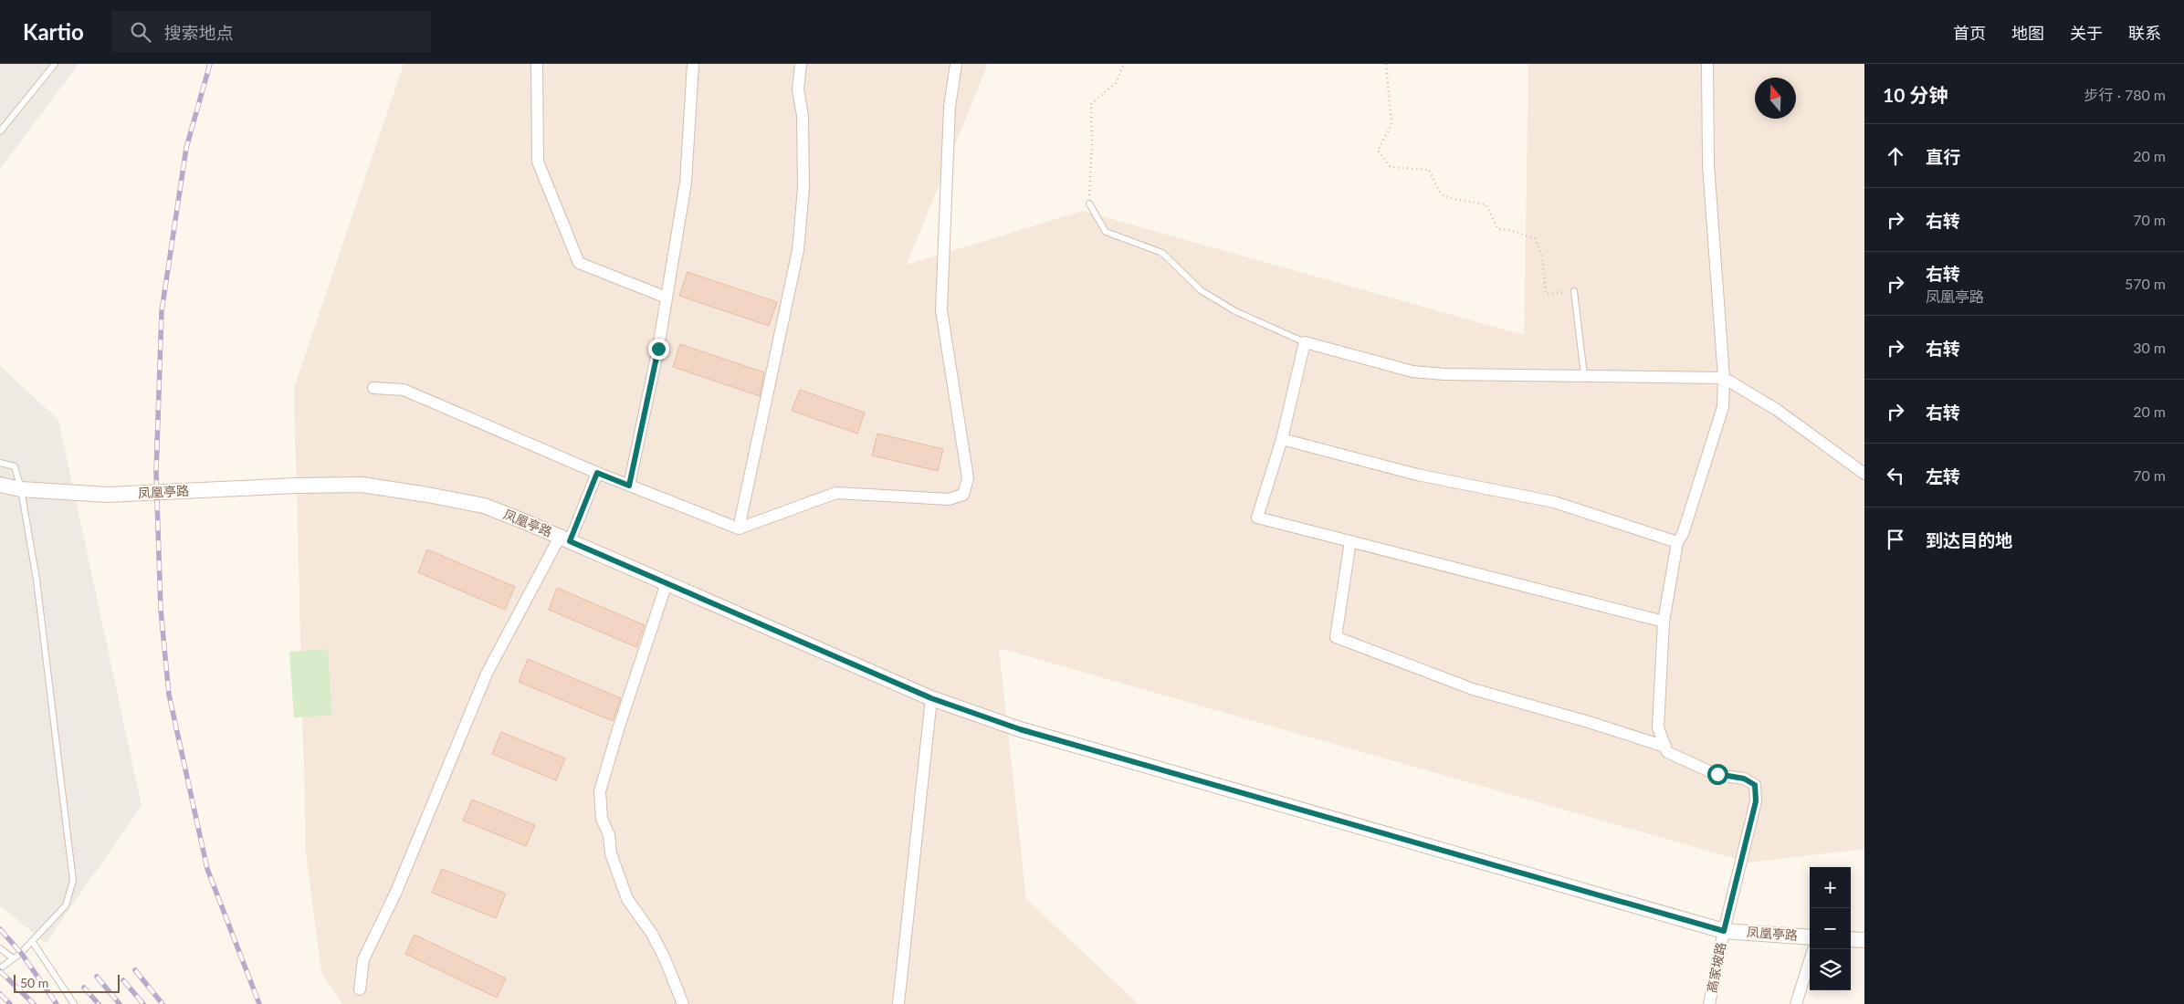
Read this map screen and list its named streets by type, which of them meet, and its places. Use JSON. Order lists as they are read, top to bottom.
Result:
{
  "streets": {
    "street": ["凤凰亭路", "高家坡路"]
  },
  "crossings": [
    ["凤凰亭路", "高家坡路"]
  ],
  "scale_bar": "50 m",
  "north": "top",
  "page": {
    "header": "Kartio",
    "search": "搜索地点",
    "nav": [
      "首页",
      "地图",
      "关于",
      "联系"
    ],
    "heading": ["10 分钟", "步行 · 780 m"],
    "list": [
      ["直行", "20 m"],
      ["右转", "70 m"],
      ["右转", "凤凰亭路", "570 m"],
      ["右转", "30 m"],
      ["右转", "20 m"],
      ["左转", "70 m"],
      "到达目的地"
    ],
    "map_buttons": ["+", "−"],
    "scale": "50 m"
  }
}
